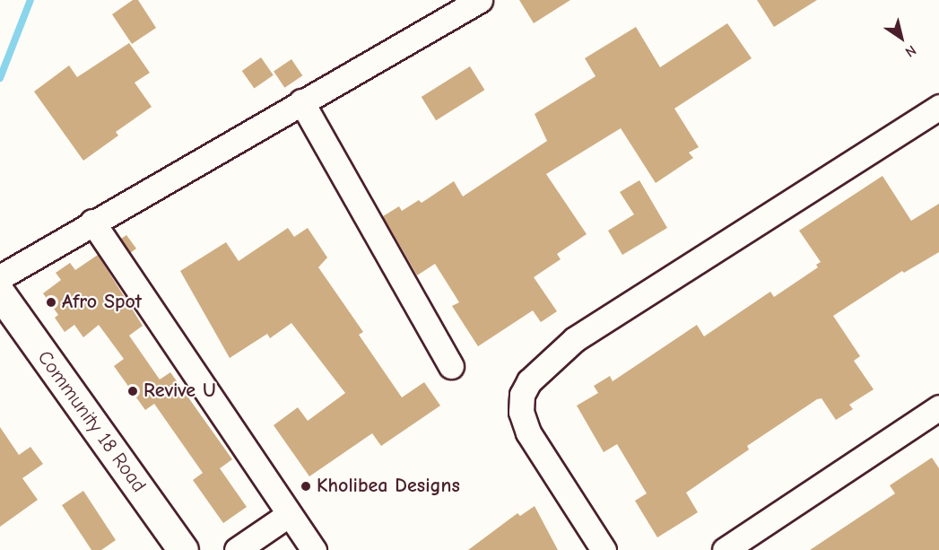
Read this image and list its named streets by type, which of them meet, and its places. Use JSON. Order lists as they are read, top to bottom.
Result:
{
  "streets": {
    "main road": ["Community 18 Road"]
  },
  "places": ["Afro Spot", "Revive U", "Kholibea Designs"],
  "north": "bottom right"
}
